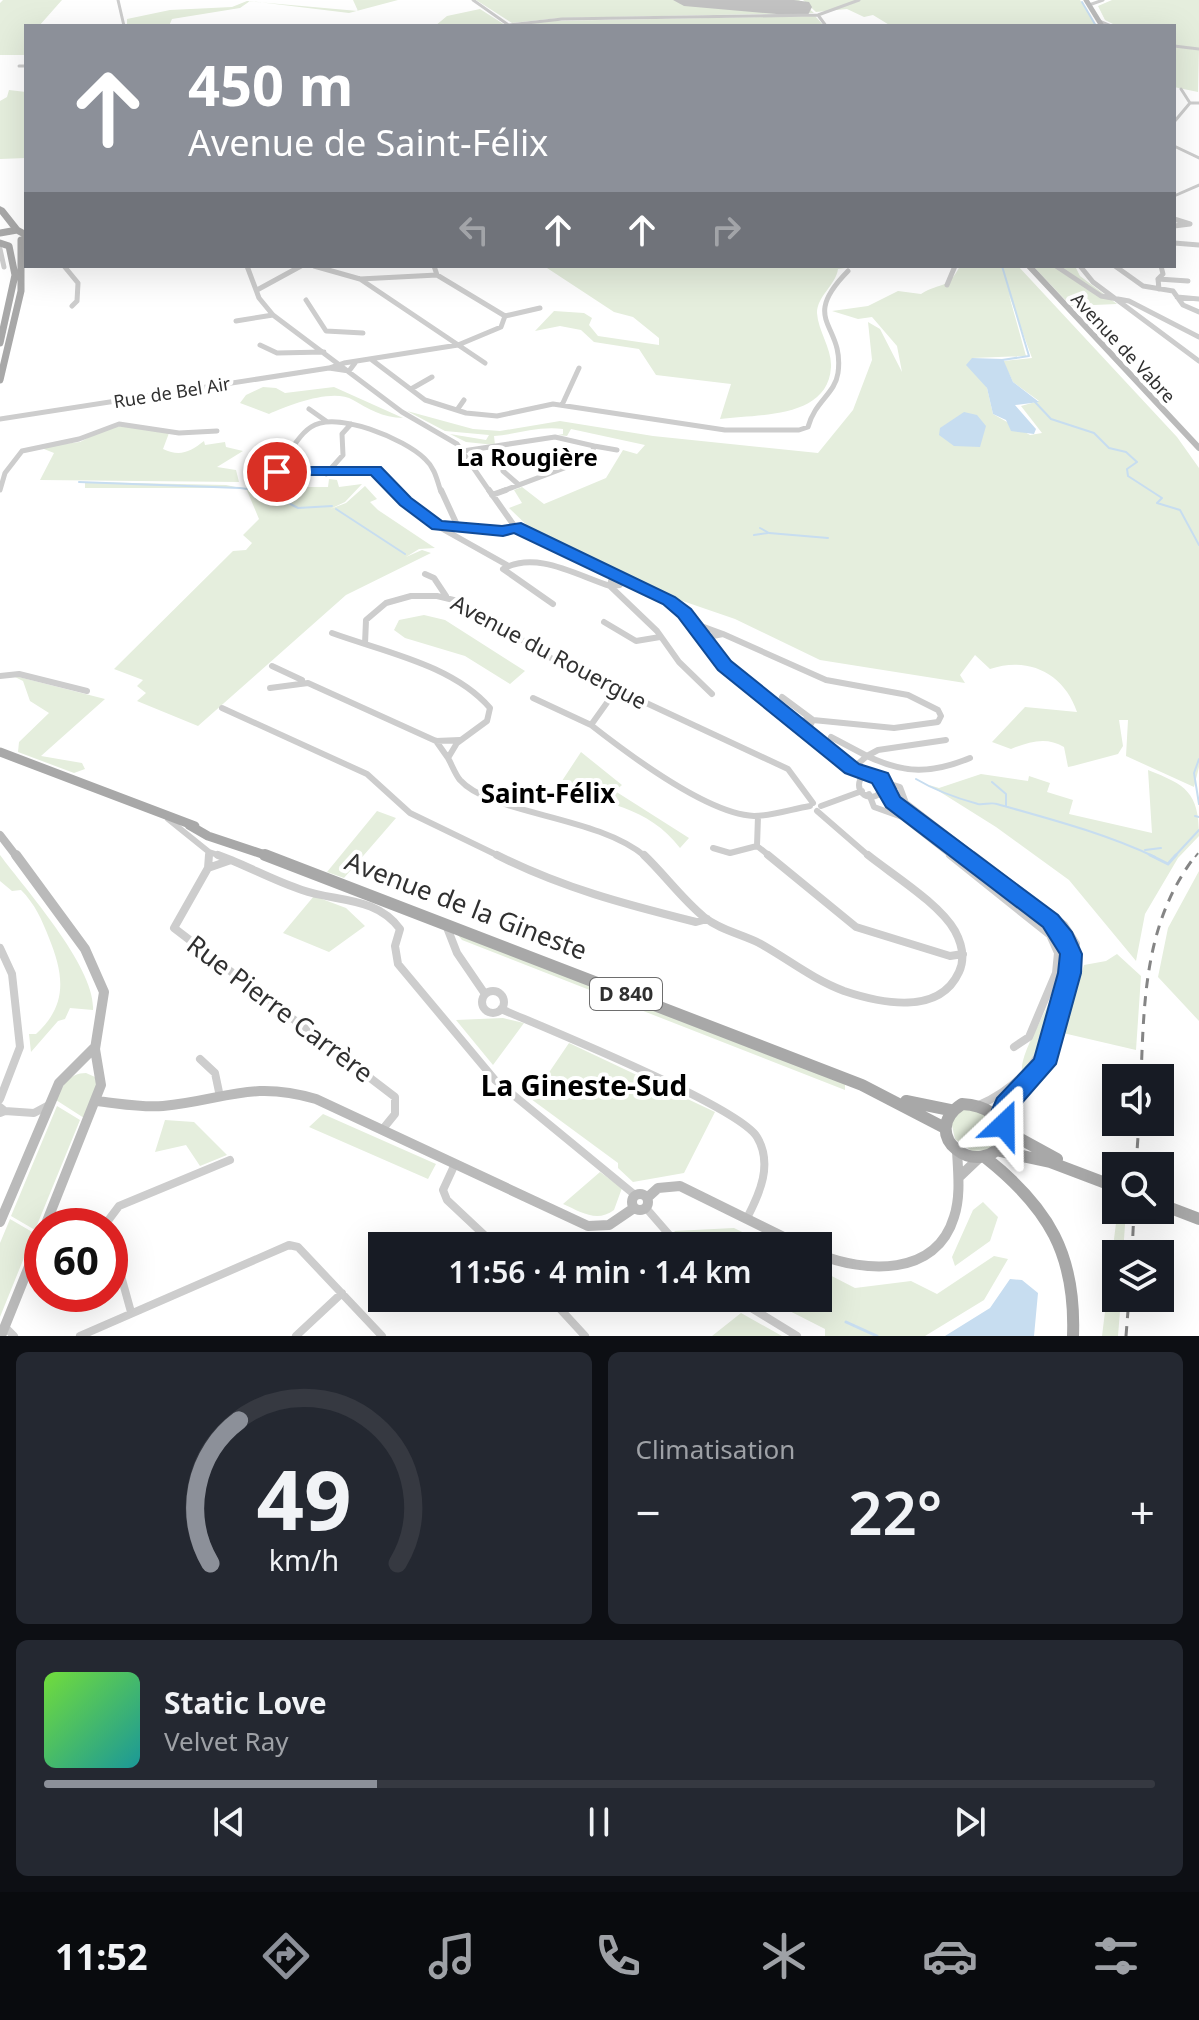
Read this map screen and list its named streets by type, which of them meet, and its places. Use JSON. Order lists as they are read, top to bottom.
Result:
{
  "streets": {
    "main road": ["Avenue de Vabre", "Avenue de la Gineste", "D 840"],
    "street": ["Rue de Bel Air", "Avenue du Rouergue", "Rue Pierre Carrère"]
  },
  "districts": ["La Rougière", "Saint-Félix", "La Gineste-Sud"],
  "page": {
    "turn": ["450 m", "Avenue de Saint-Félix"],
    "limit": "60",
    "trip": "11:56 · 4 min · 1.4 km",
    "tile": "Climatisation",
    "heat": ["−", "22°", "+"],
    "song": ["Static Love", "Velvet Ray"],
    "tabs": "11:52",
    "gauge": ["49", "km/h"]
  }
}
